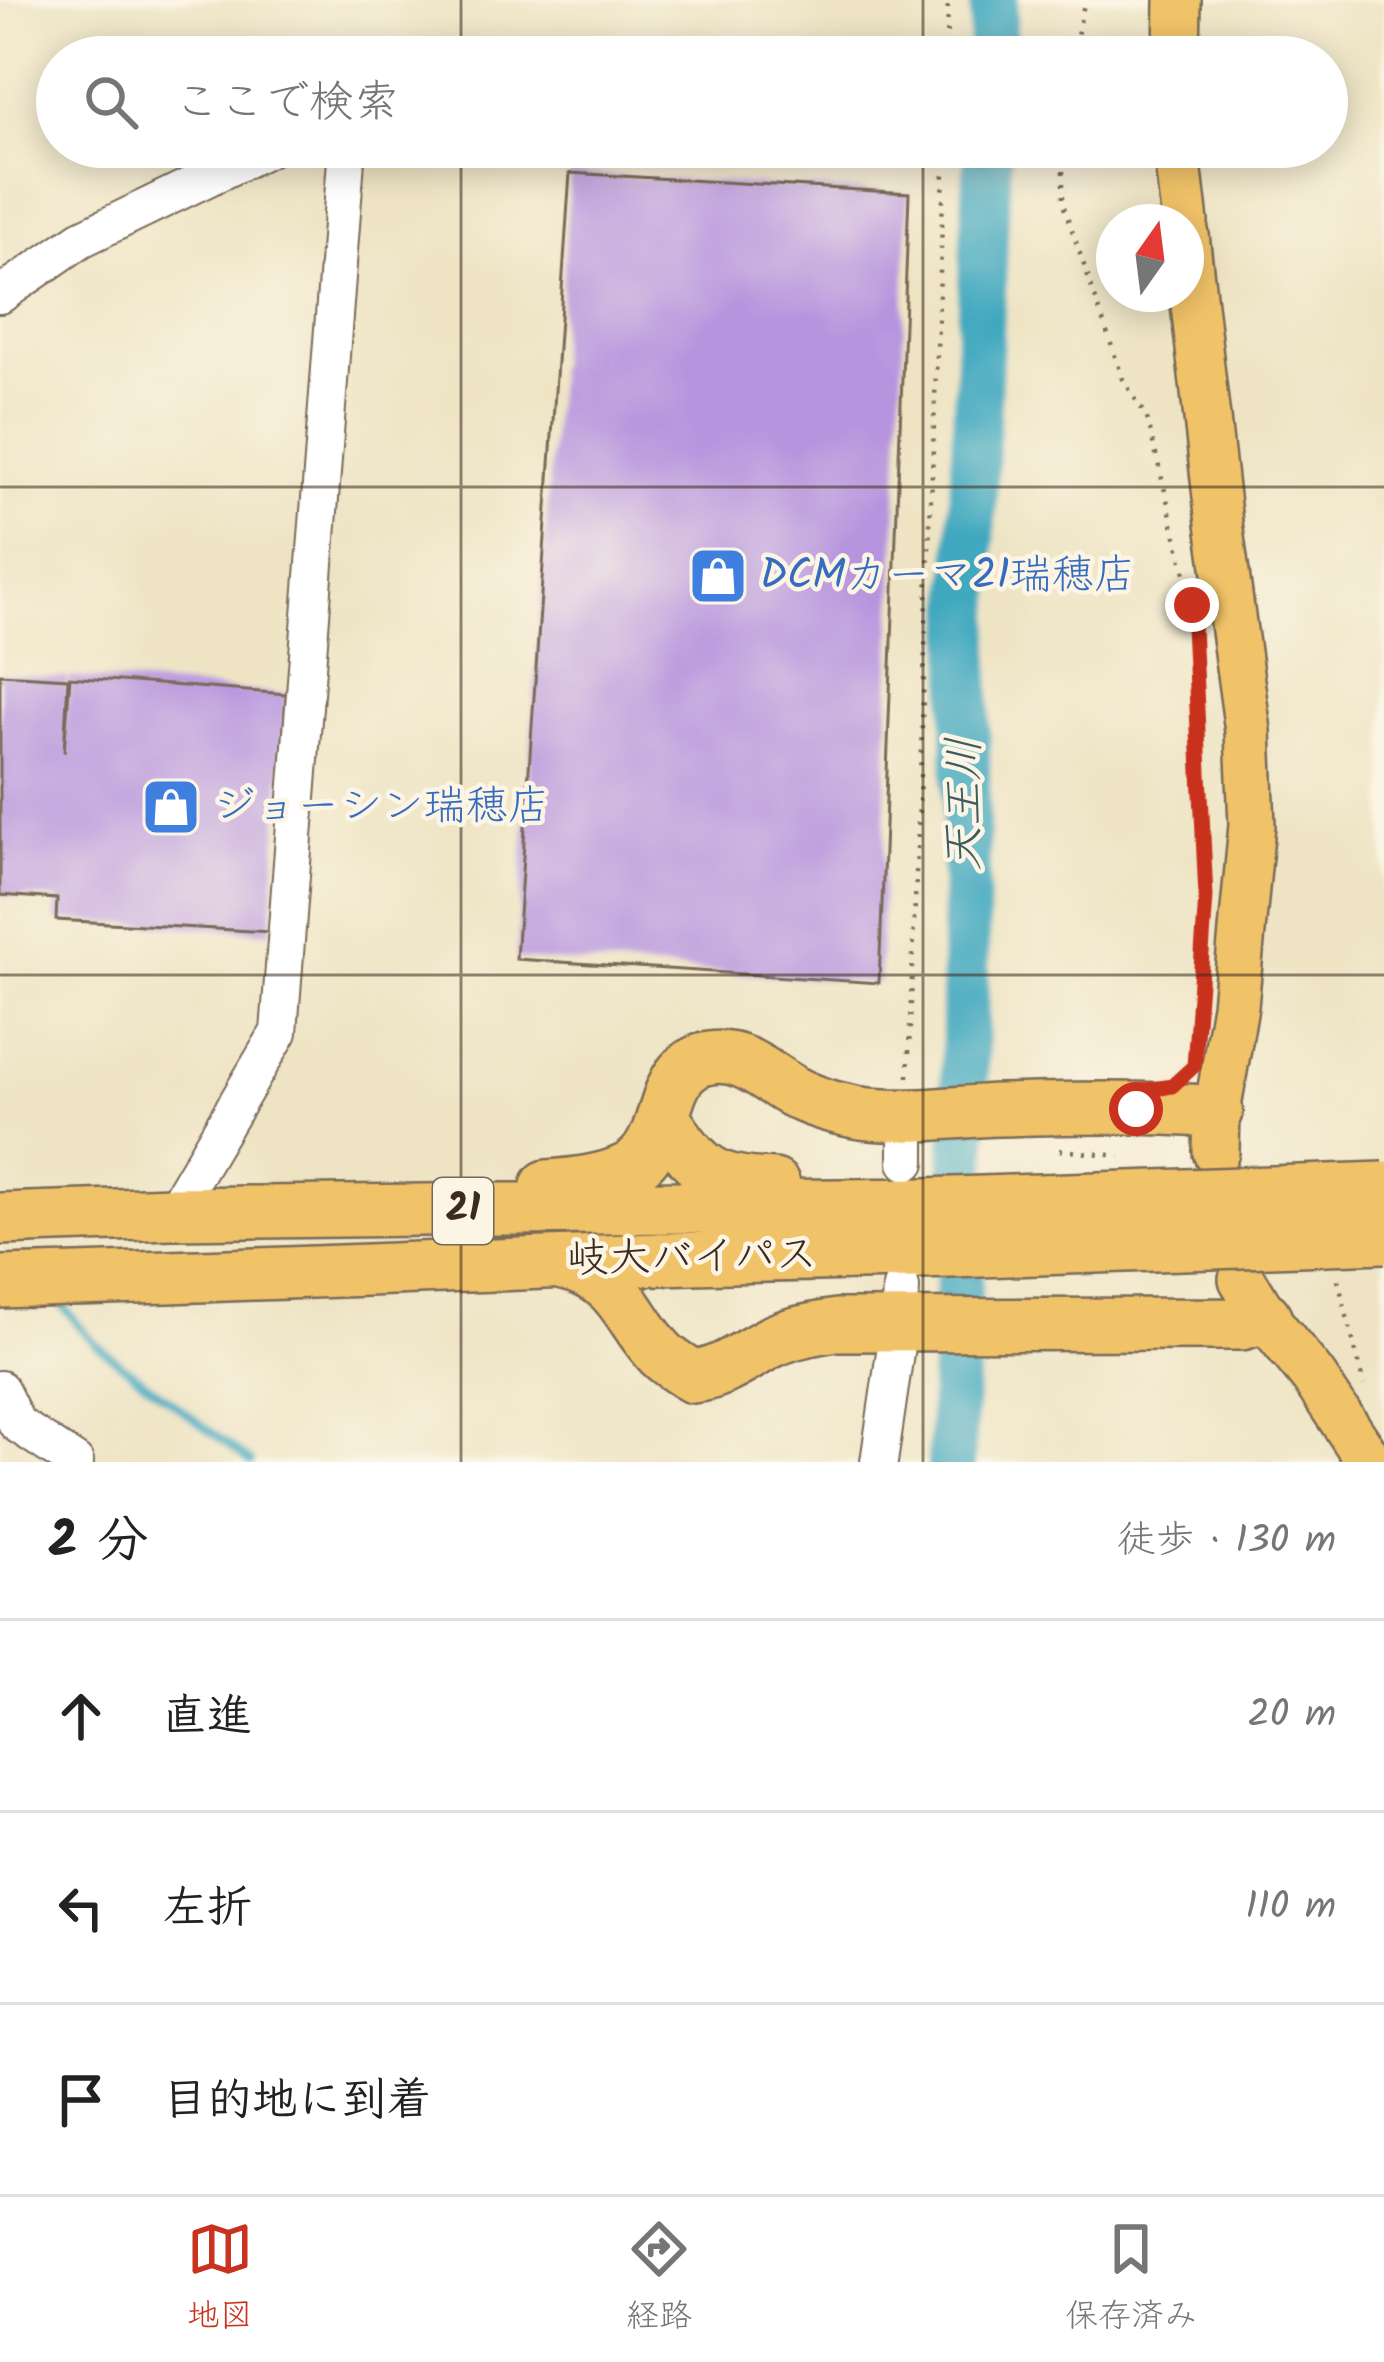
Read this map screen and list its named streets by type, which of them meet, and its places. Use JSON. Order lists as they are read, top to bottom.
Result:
{
  "streets": {
    "highway": ["21", "岐大バイパス"]
  },
  "water": ["天王川"],
  "places": {
    "shop": ["DCMカーマ21瑞穂店", "ジョーシン瑞穂店"]
  },
  "north": "top",
  "page": {
    "search": "ここで検索",
    "heading": ["2 分", "徒歩 · 130 m"],
    "list": [
      ["直進", "20 m"],
      ["左折", "110 m"],
      "目的地に到着"
    ],
    "nav": ["地図", "経路", "保存済み"]
  }
}
